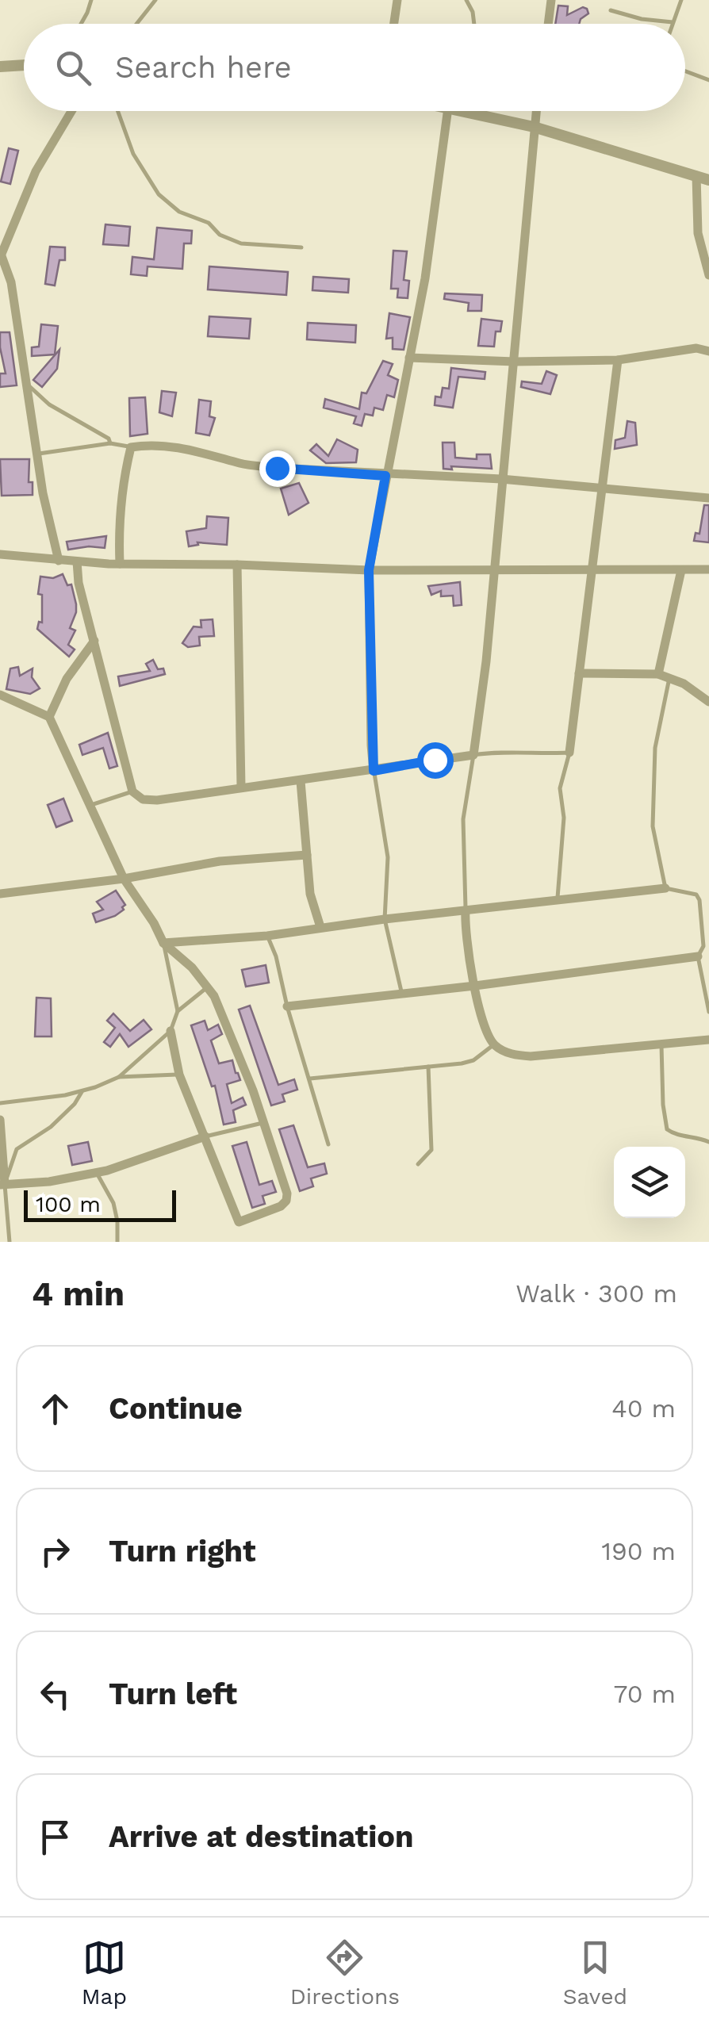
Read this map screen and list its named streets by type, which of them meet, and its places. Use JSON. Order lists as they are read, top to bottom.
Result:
{
  "scale_bar": "100 m",
  "page": {
    "search": "Search here",
    "scale": "100 m",
    "heading": ["4 min", "Walk · 300 m"],
    "list": [
      ["Continue", "40 m"],
      ["Turn right", "190 m"],
      ["Turn left", "70 m"],
      "Arrive at destination"
    ],
    "nav": ["Map", "Directions", "Saved"]
  }
}
